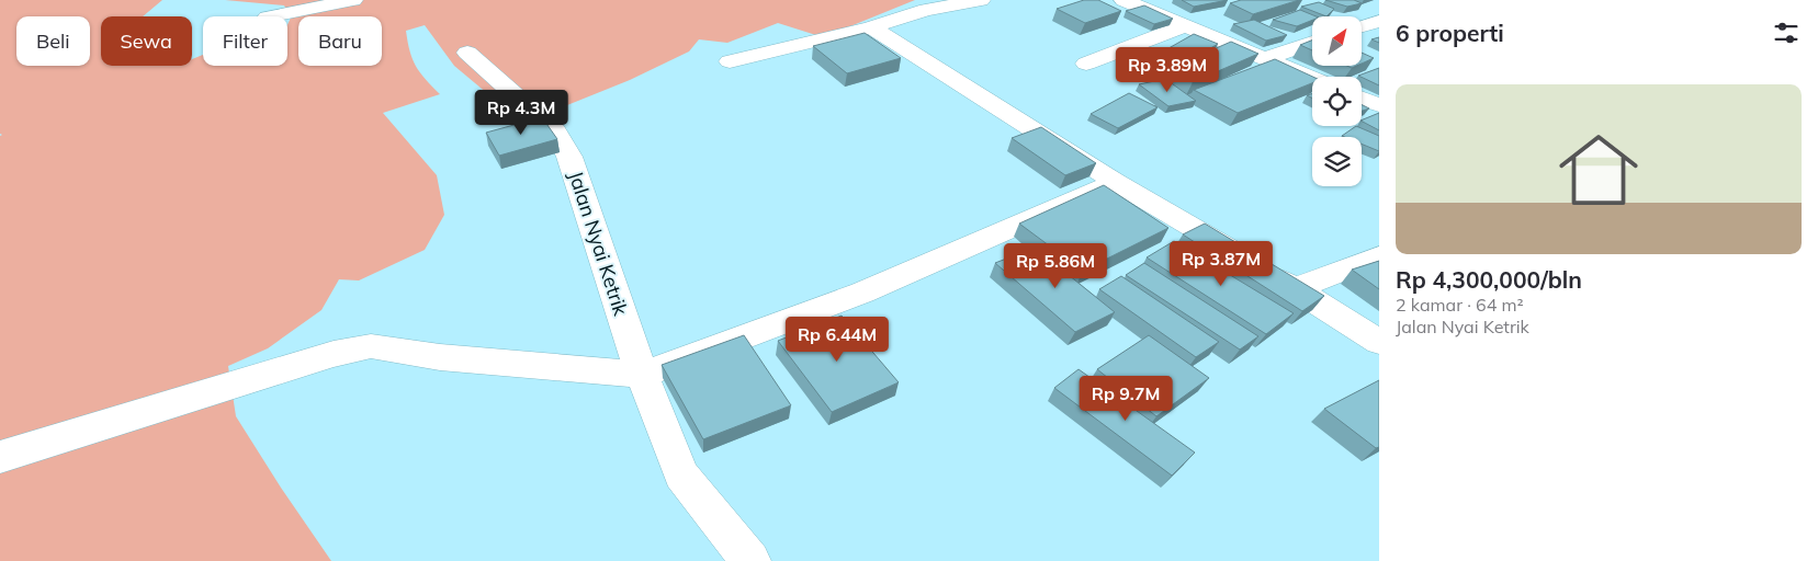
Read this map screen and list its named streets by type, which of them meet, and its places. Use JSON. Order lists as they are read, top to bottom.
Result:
{
  "streets": {
    "street": ["Jalan Nyai Ketrik"]
  },
  "north": "top right",
  "page": {
    "heading": "6 properti",
    "chip": [
      "Beli",
      "Sewa",
      "Filter",
      "Baru"
    ],
    "price": [
      "Rp 3.89M",
      "Rp 4.3M",
      "Rp 3.87M",
      "Rp 5.86M",
      "Rp 6.44M",
      "Rp 9.7M"
    ],
    "list": [
      {
        "name": "Rp 4,300,000/bln",
        "note": "2 kamar · 64 m² · Jalan Nyai Ketrik"
      }
    ]
  }
}
